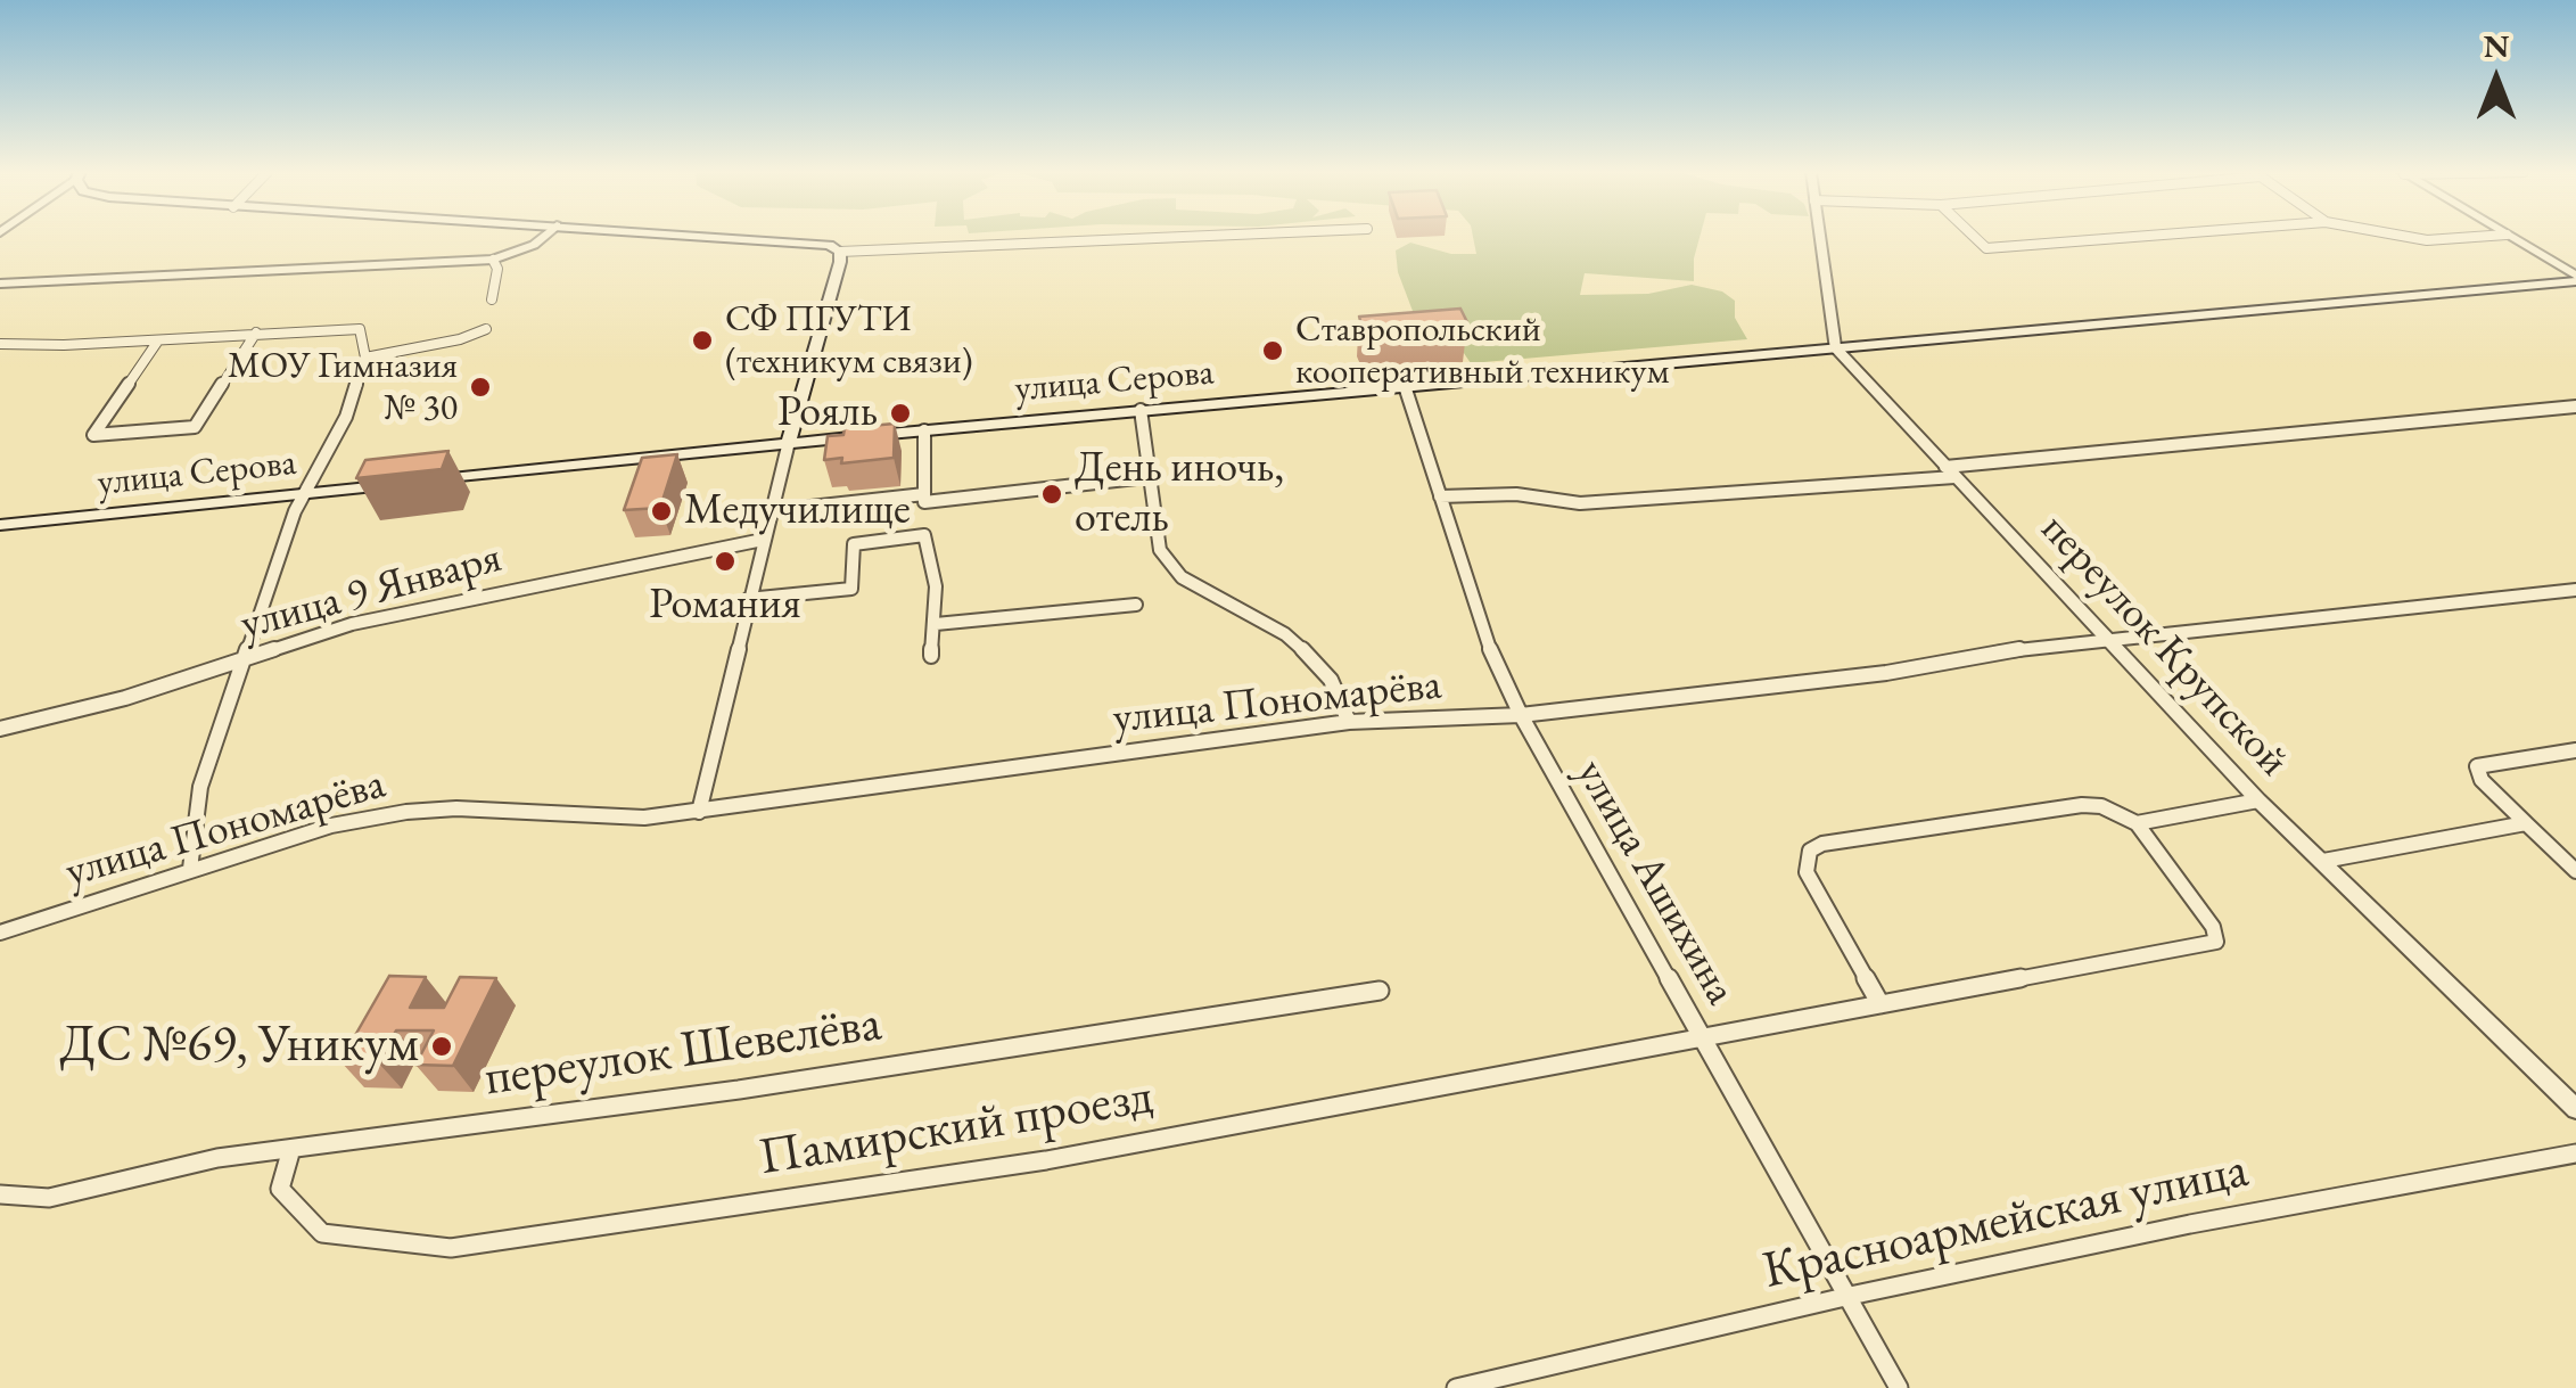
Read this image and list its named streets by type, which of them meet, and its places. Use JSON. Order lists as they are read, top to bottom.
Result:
{
  "streets": {
    "main road": ["улица Серова"],
    "street": [
      "улица 9 Января",
      "переулок Крупской",
      "улица Пономарёва",
      "улица Ашихина",
      "переулок Шевелёва",
      "Памирский проезд",
      "Красноармейская улица"
    ]
  },
  "crossings": [
    ["улица Серова", "переулок Крупской"],
    ["улица Серова", "улица Ашихина"],
    ["переулок Крупской", "улица Пономарёва"],
    ["улица Пономарёва", "улица Ашихина"],
    ["улица Ашихина", "Памирский проезд"],
    ["улица Ашихина", "Красноармейская улица"],
    ["переулок Шевелёва", "Памирский проезд"]
  ],
  "places": [
    "СФ ПГУТИ (техникум связи)",
    "Ставропольский кооперативный техникум",
    "МОУ Гимназия № 30",
    "Рояль",
    "День иночь, отель",
    "Медучилище",
    "Романия",
    "ДС №69, Уникум"
  ],
  "north": "top"
}
